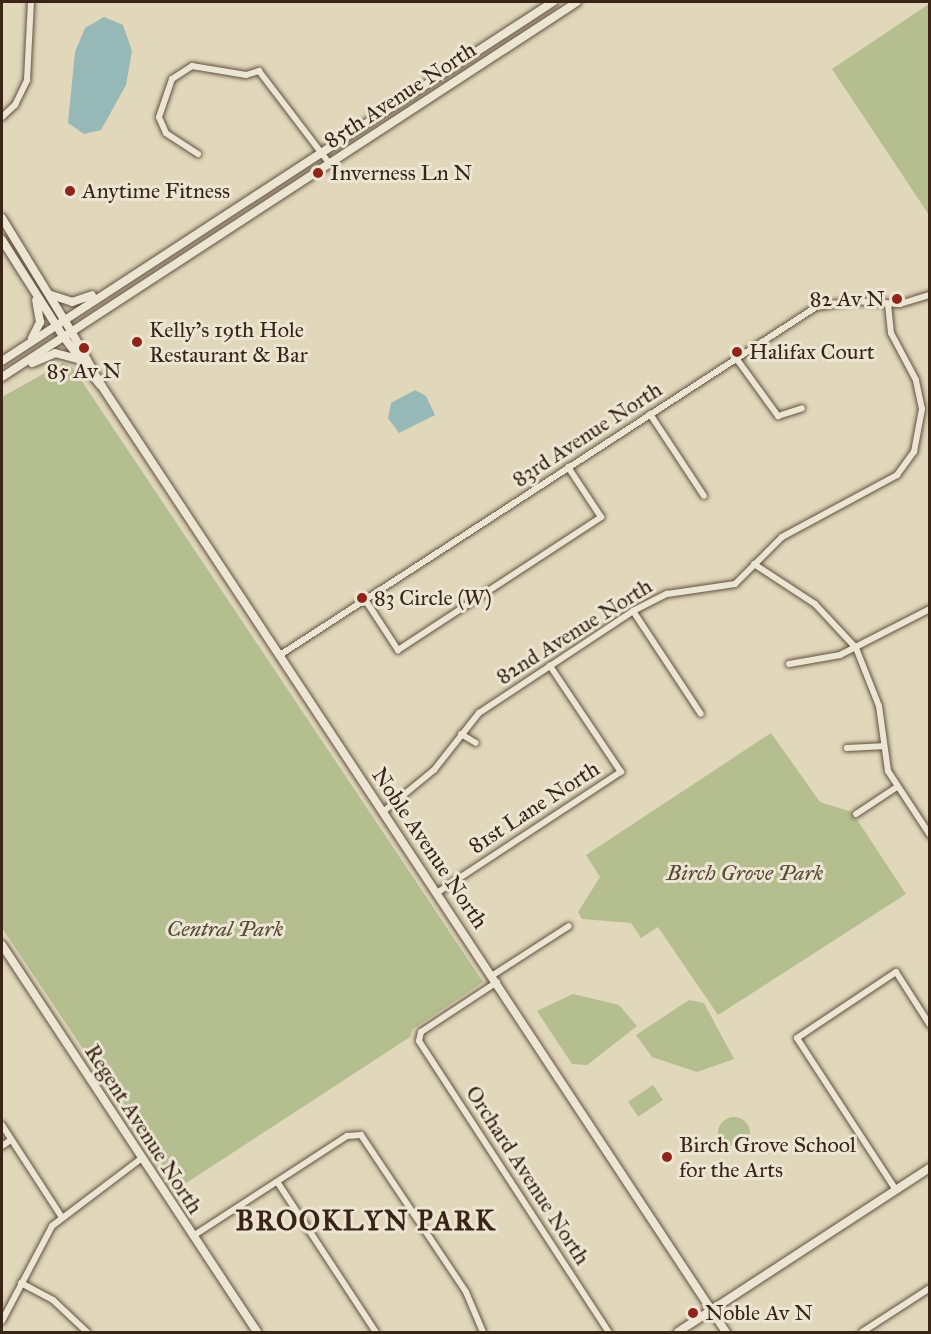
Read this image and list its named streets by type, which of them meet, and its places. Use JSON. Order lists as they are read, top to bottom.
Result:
{
  "streets": {
    "main road": ["85th Avenue North"],
    "street": [
      "83rd Avenue North",
      "82nd Avenue North",
      "81st Lane North",
      "Noble Avenue North",
      "Regent Avenue North",
      "Orchard Avenue North"
    ]
  },
  "crossings": [
    ["85th Avenue North", "Noble Avenue North"],
    ["83rd Avenue North", "82nd Avenue North"],
    ["83rd Avenue North", "Noble Avenue North"],
    ["82nd Avenue North", "81st Lane North"],
    ["82nd Avenue North", "Noble Avenue North"],
    ["81st Lane North", "Noble Avenue North"],
    ["Noble Avenue North", "Orchard Avenue North"]
  ],
  "districts": ["BROOKLYN PARK"],
  "parks": ["Birch Grove Park", "Central Park"],
  "places": [
    "Inverness Ln N",
    "Anytime Fitness",
    "82 Av N",
    "Kelly's 19th Hole Restaurant & Bar",
    "85 Av N",
    "Halifax Court",
    "83 Circle (W)",
    "Birch Grove School for the Arts",
    "Noble Av N"
  ]
}
